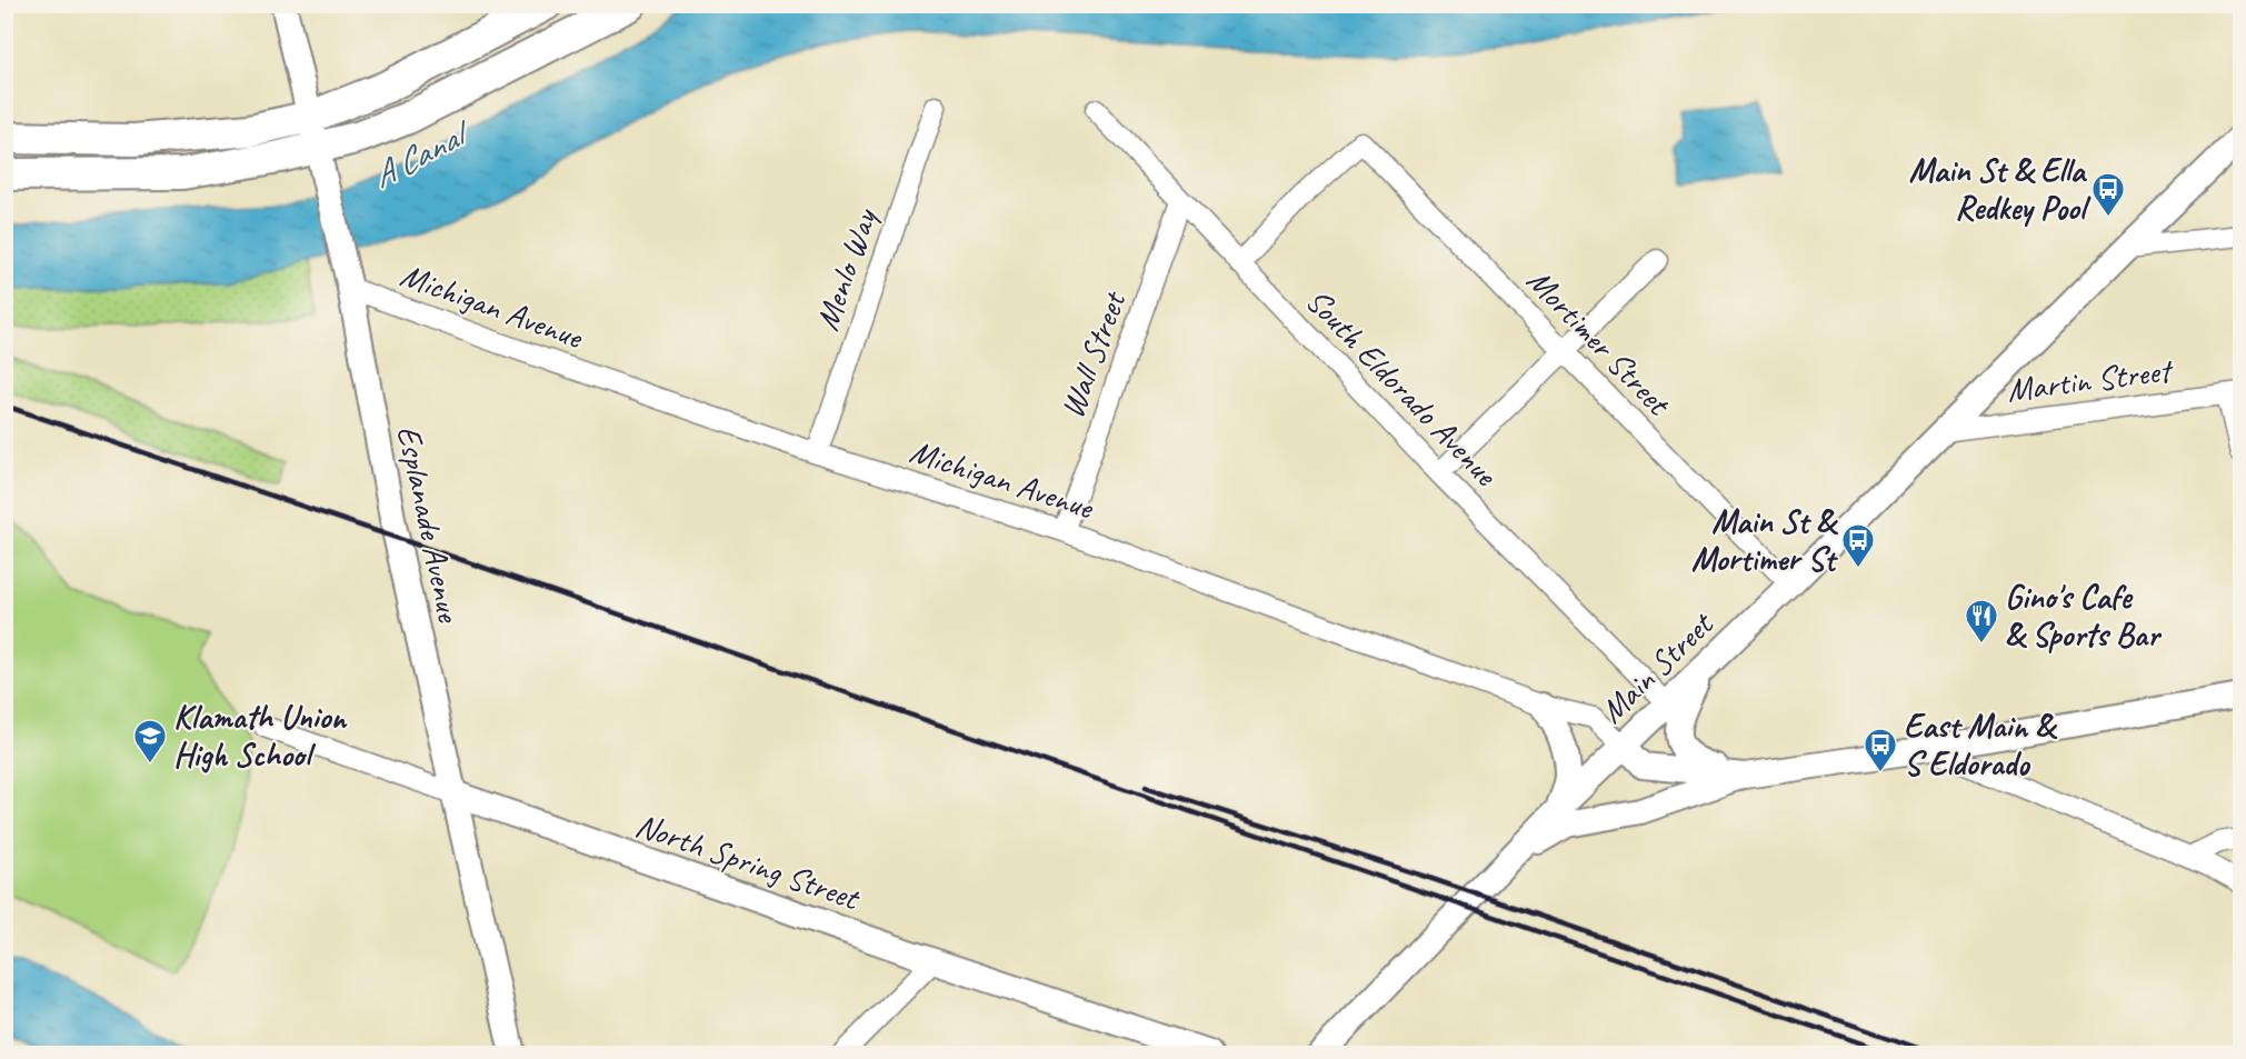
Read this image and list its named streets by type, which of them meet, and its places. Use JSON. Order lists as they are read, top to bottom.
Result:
{
  "streets": {
    "street": [
      "Menlo Way",
      "Michigan Avenue",
      "Mortimer Street",
      "Wall Street",
      "Martin Street",
      "South Eldorado Avenue",
      "Esplanade Avenue",
      "Main Street",
      "North Spring Street"
    ]
  },
  "crossings": [
    ["Menlo Way", "Michigan Avenue"],
    ["Michigan Avenue", "Wall Street"],
    ["Michigan Avenue", "Esplanade Avenue"],
    ["Michigan Avenue", "Main Street"],
    ["Mortimer Street", "South Eldorado Avenue"],
    ["Mortimer Street", "Main Street"],
    ["Wall Street", "South Eldorado Avenue"],
    ["Martin Street", "Main Street"],
    ["South Eldorado Avenue", "Main Street"],
    ["Esplanade Avenue", "North Spring Street"]
  ],
  "water": ["A Canal"],
  "places": {
    "bus stop": ["Main St & Ella Redkey Pool", "Main St & Mortimer St", "East Main & S Eldorado"],
    "restaurant": ["Gino's Cafe & Sports Bar"],
    "school or university": ["Klamath Union High School"]
  }
}
